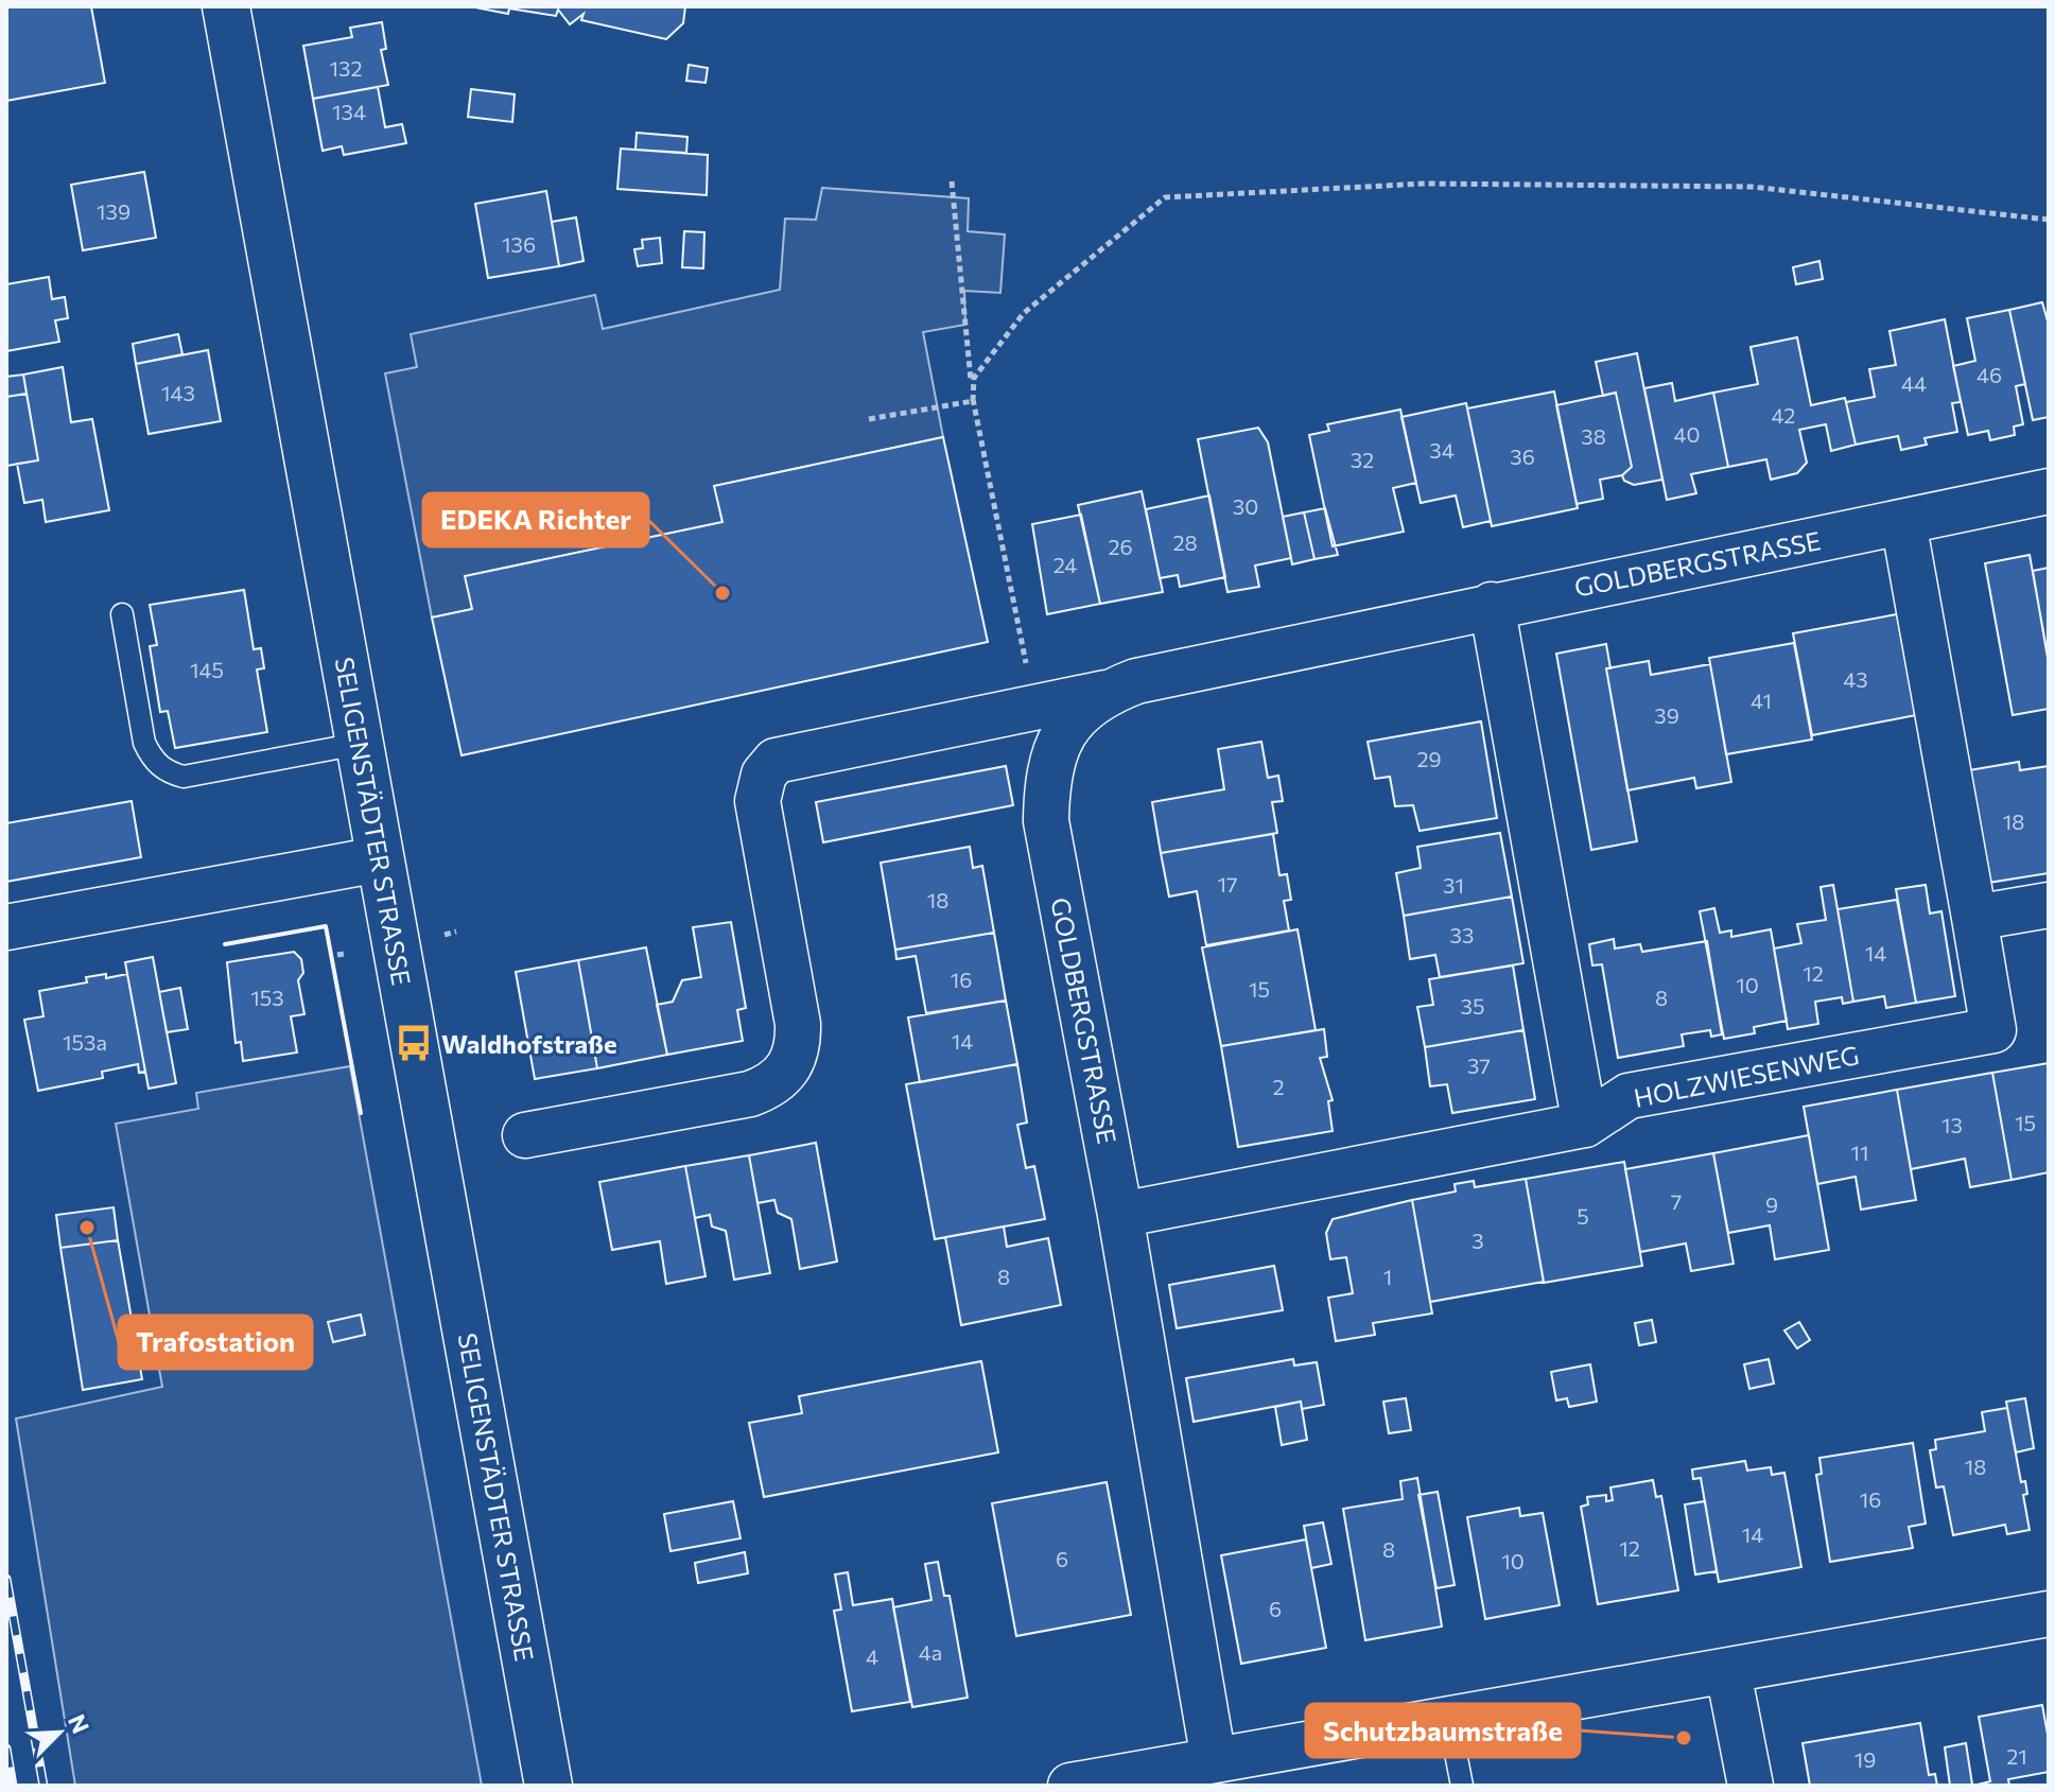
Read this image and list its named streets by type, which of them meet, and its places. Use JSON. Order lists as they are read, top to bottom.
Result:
{
  "streets": {
    "street": ["GOLDBERGSTRASSE", "SELIGENSTÄDTER STRASSE", "HOLZWIESENWEG"]
  },
  "crossings": [
    ["GOLDBERGSTRASSE", "HOLZWIESENWEG"]
  ],
  "places": {
    "other": ["EDEKA Richter", "Trafostation", "Schutzbaumstraße"],
    "bus stop": ["Waldhofstraße"]
  },
  "house_numbers": [
    "132",
    "134",
    "139",
    "136",
    "46",
    "44",
    "143",
    "42",
    "40",
    "38",
    "34",
    "36",
    "32",
    "30",
    "28",
    "26",
    "24",
    "145",
    "43",
    "41",
    "39",
    "29",
    "18",
    "17",
    "31",
    "18",
    "33",
    "14",
    "12",
    "16",
    "10",
    "15",
    "153",
    "8",
    "35",
    "14",
    "153a",
    "37",
    "2",
    "15",
    "13",
    "11",
    "7",
    "9",
    "5",
    "3",
    "8",
    "1",
    "18",
    "16",
    "14",
    "12",
    "8",
    "6",
    "10",
    "6",
    "4a",
    "4",
    "21",
    "19"
  ],
  "north": "top right"
}
